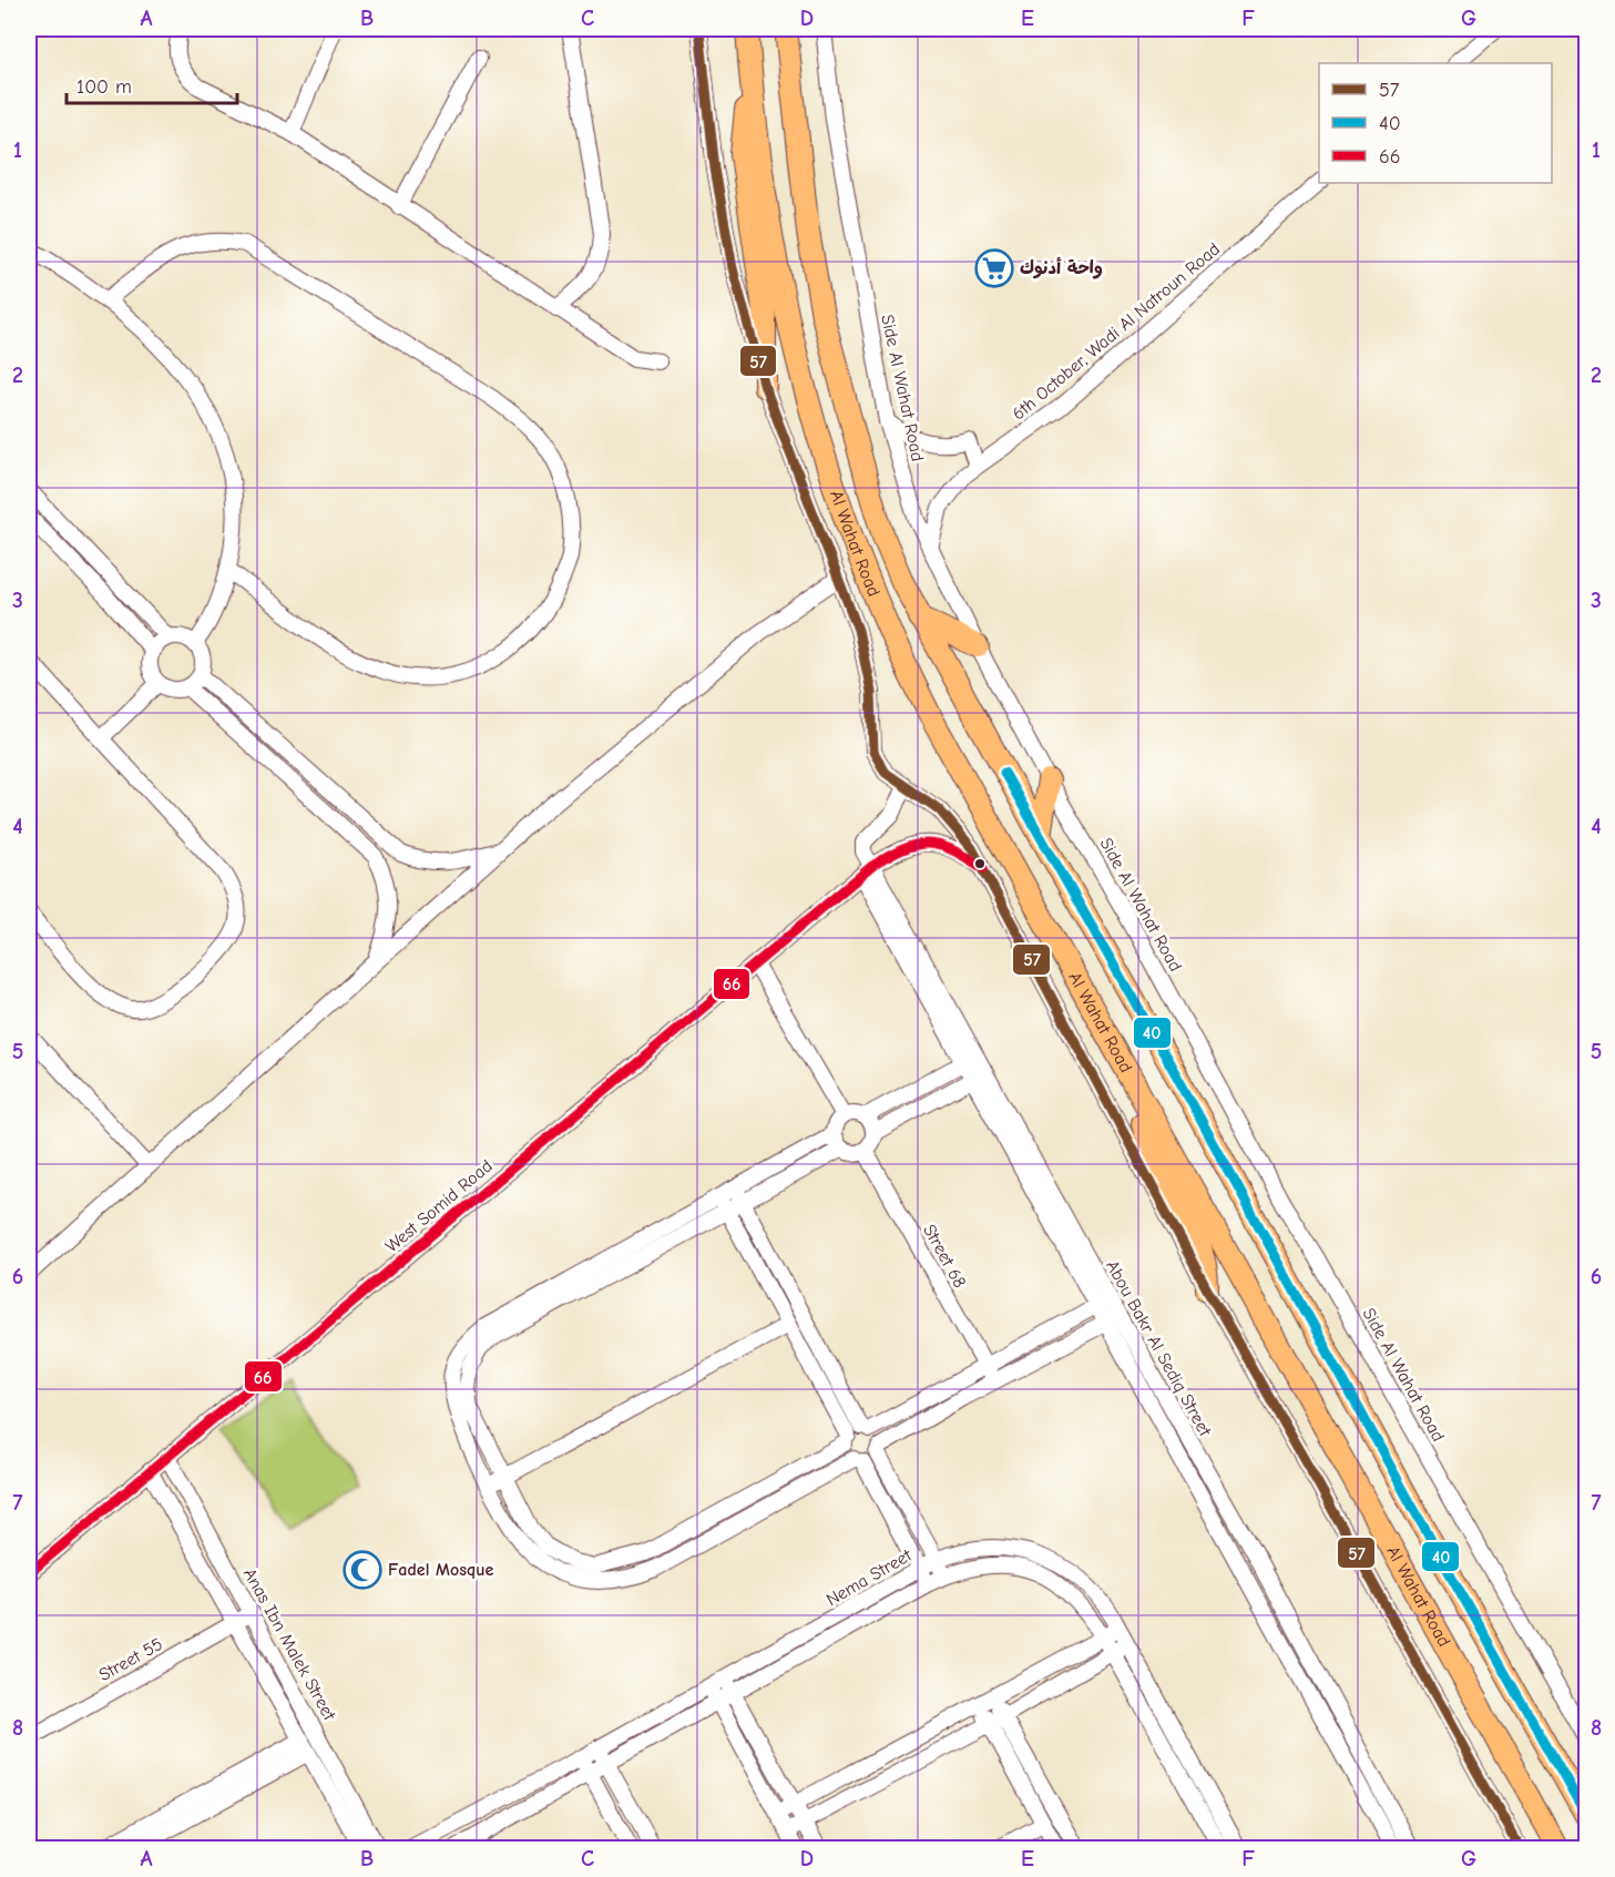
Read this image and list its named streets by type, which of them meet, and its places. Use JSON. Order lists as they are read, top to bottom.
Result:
{
  "streets": {
    "highway": ["Al Wahat Road"],
    "street": [
      "6th October, Wadi Al Natroun Road",
      "Side Al Wahat Road",
      "West Somid Road",
      "Street 68",
      "Abou Bakr Al Sediq Street",
      "Nema Street",
      "Anas Ibn Malek Street",
      "Street 55"
    ]
  },
  "crossings": [
    ["6th October, Wadi Al Natroun Road", "Side Al Wahat Road"],
    ["West Somid Road", "Abou Bakr Al Sediq Street"],
    ["West Somid Road", "Anas Ibn Malek Street"],
    ["Anas Ibn Malek Street", "Street 55"]
  ],
  "places": {
    "supermarket": ["واحة أدنوك"],
    "mosque": ["Fadel Mosque"]
  },
  "lines": ["transit line 57", "transit line 40", "transit line 66"],
  "legend": ["57", "40", "66"],
  "scale_bar": "100 m",
  "grid": {
    "columns": [
      "A",
      "B",
      "C",
      "D",
      "E",
      "F",
      "G"
    ],
    "rows": [
      "1",
      "2",
      "3",
      "4",
      "5",
      "6",
      "7",
      "8"
    ]
  }
}
